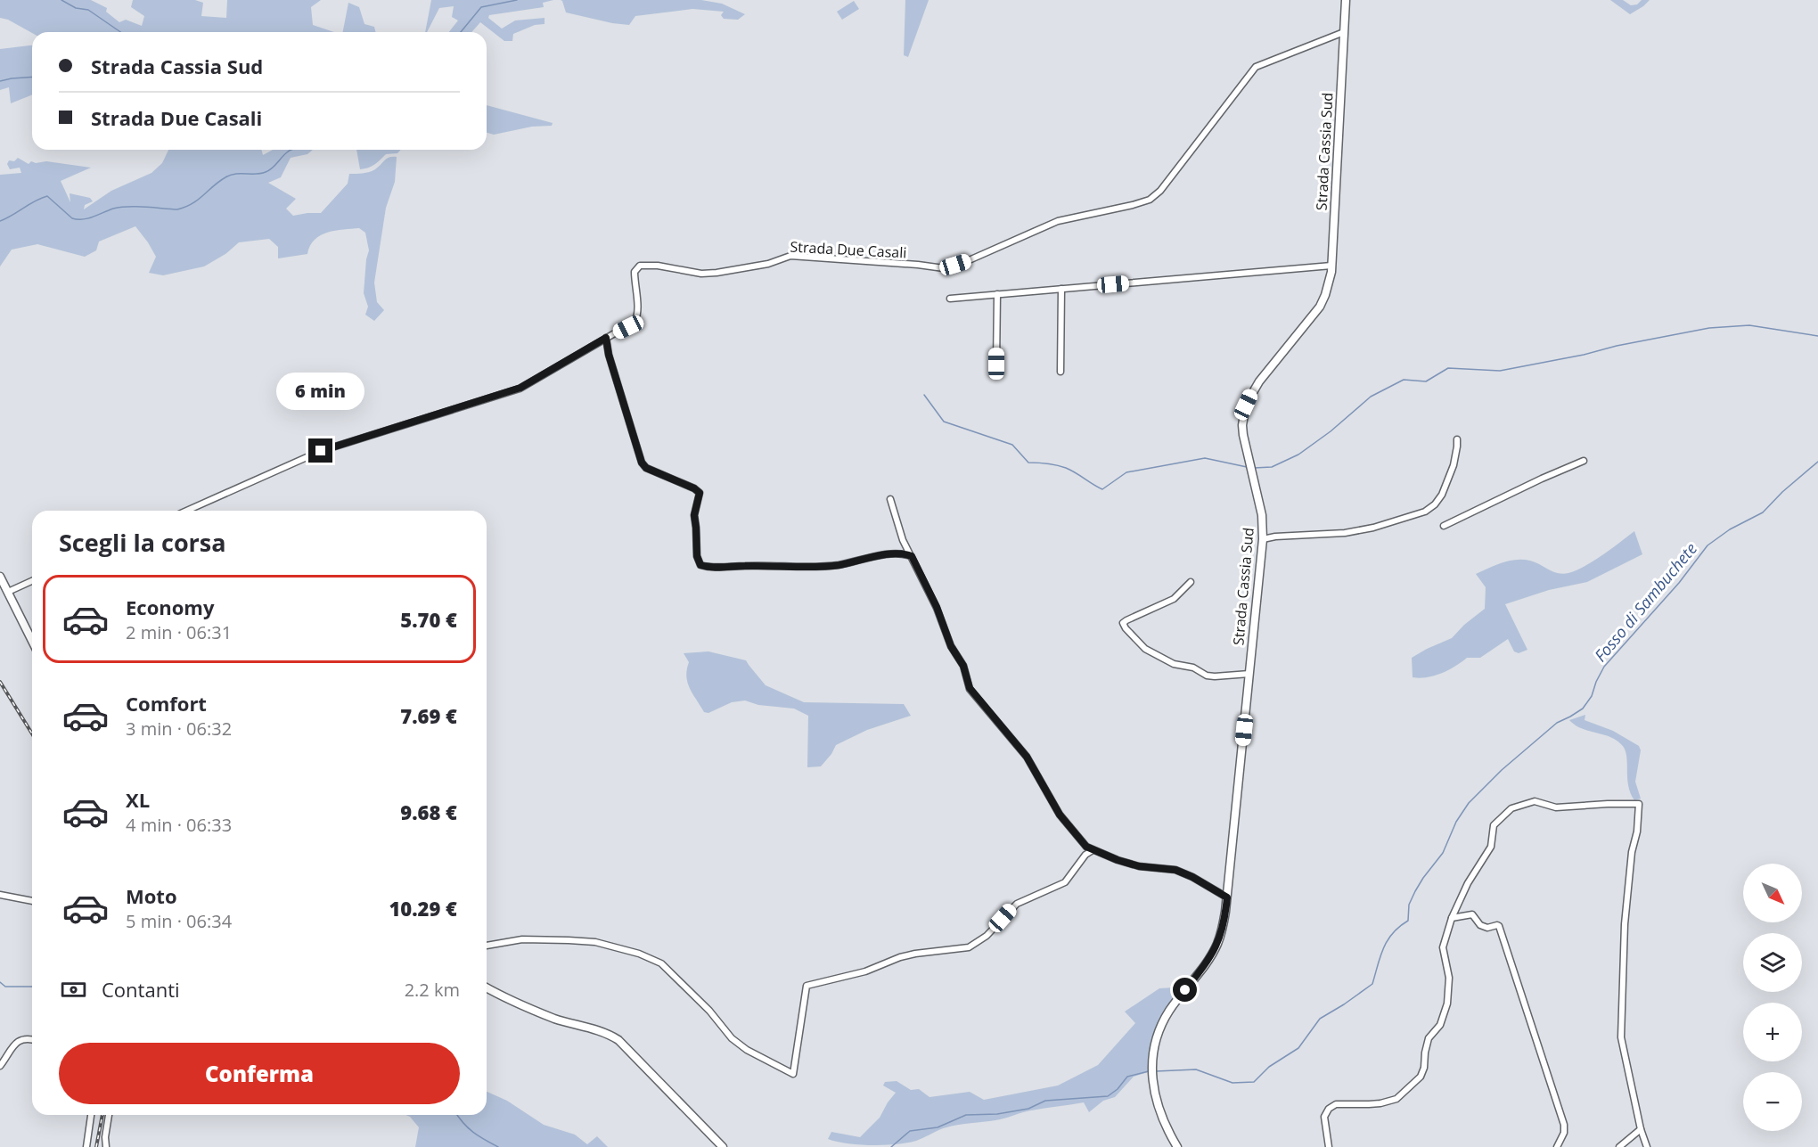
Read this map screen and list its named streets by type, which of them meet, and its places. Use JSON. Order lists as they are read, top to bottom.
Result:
{
  "streets": {
    "main road": ["Strada Cassia Sud"],
    "street": ["Strada Due Casali"]
  },
  "crossings": [
    ["Strada Cassia Sud", "Strada Due Casali"]
  ],
  "water": ["Fosso di Sambuchete"],
  "north": "bottom right",
  "page": {
    "banner": ["Strada Cassia Sud", "Strada Due Casali"],
    "bubble": "6 min",
    "heading": "Scegli la corsa",
    "list": [
      {
        "name": "Economy",
        "note": "2 min · 06:31",
        "value": "5.70 €"
      },
      {
        "name": "Comfort",
        "note": "3 min · 06:32",
        "value": "7.69 €"
      },
      {
        "name": "XL",
        "note": "4 min · 06:33",
        "value": "9.68 €"
      },
      {
        "name": "Moto",
        "note": "5 min · 06:34",
        "value": "10.29 €"
      }
    ],
    "map_buttons": ["+", "−"],
    "pay": ["Contanti", "2.2 km"],
    "buttons": "Conferma"
  }
}
